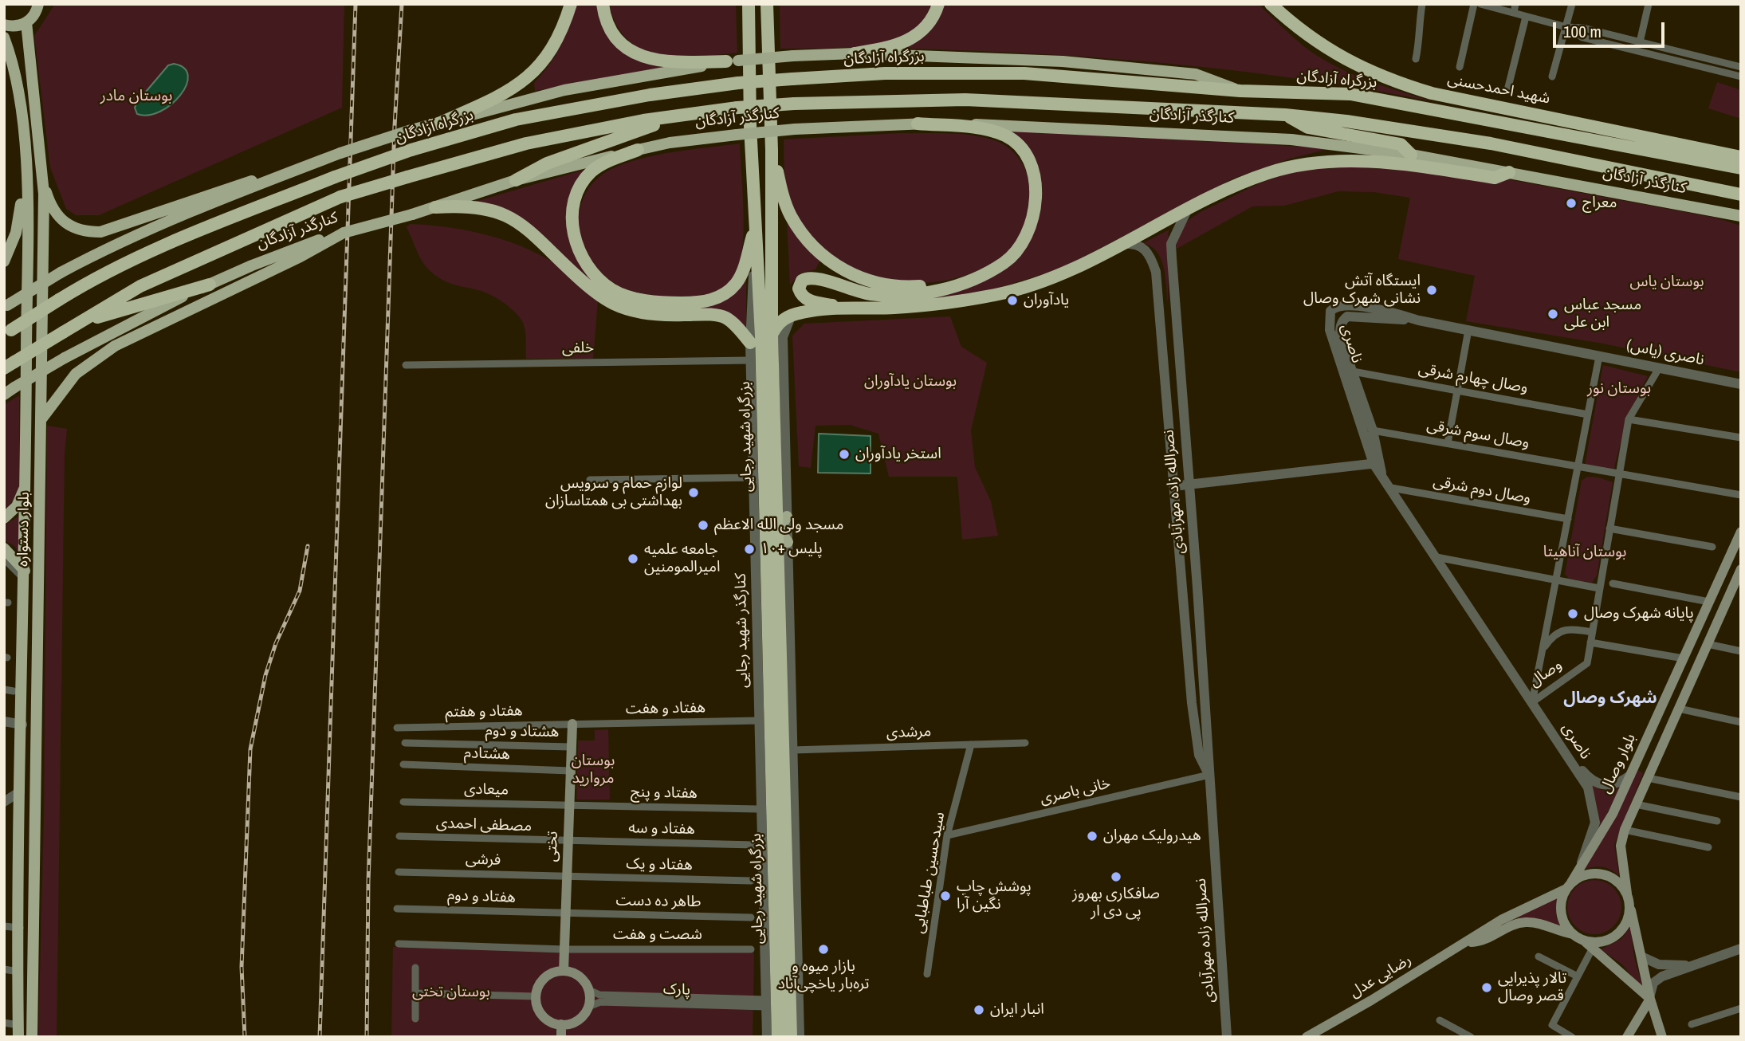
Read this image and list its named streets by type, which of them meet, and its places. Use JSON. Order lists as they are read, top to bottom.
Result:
{
  "streets": {
    "highway": [
      "بزرگراه آزادگان",
      "شهید احمدحسنی",
      "کنارگذر آزادگان",
      "بزرگراه شهید رجایی"
    ],
    "main road": [
      "بلوار دستواره",
      "بلوار وصال",
      "تختی",
      "رضایی عدل"
    ],
    "street": [
      "ناصری",
      "خلفی",
      "ناصری (یاس)",
      "وصال چهارم شرقی",
      "وصال سوم شرقی",
      "وصال دوم شرقی",
      "نصرالله زاده مهرآبادی",
      "کنارگذر شهید رجایی",
      "وصال",
      "هفتاد و هفت",
      "هفتاد و هفتم",
      "هشتاد و دوم",
      "مرشدی",
      "هشتادم",
      "میعادی",
      "خانی باصری",
      "هفتاد و پنج",
      "مصطفی احمدی",
      "هفتاد و سه",
      "فرشی",
      "هفتاد و یک",
      "سیدحسین طباطبایی",
      "هفتاد و دوم",
      "طاهر ده دست",
      "شصت و هفت",
      "پارک"
    ]
  },
  "crossings": [
    ["بزرگراه آزادگان", "کنارگذر آزادگان"],
    ["کنارگذر آزادگان", "نصرالله زاده مهرآبادی"],
    ["ناصری", "ناصری (یاس)"],
    ["ناصری", "وصال چهارم شرقی"],
    ["ناصری", "وصال سوم شرقی"],
    ["ناصری", "وصال دوم شرقی"],
    ["ناصری", "وصال"],
    ["ناصری", "بلوار وصال"],
    ["خلفی", "کنارگذر شهید رجایی"],
    ["ناصری (یاس)", "وصال"],
    ["وصال چهارم شرقی", "وصال"],
    ["وصال سوم شرقی", "وصال"],
    ["بزرگراه شهید رجایی", "کنارگذر شهید رجایی"],
    ["وصال دوم شرقی", "وصال"],
    ["نصرالله زاده مهرآبادی", "خانی باصری"],
    ["کنارگذر شهید رجایی", "هفتاد و هفت"],
    ["کنارگذر شهید رجایی", "پارک"],
    ["هفتاد و هفت", "هفتاد و هفتم"],
    ["هفتاد و هفت", "تختی"],
    ["هفتاد و هفتم", "تختی"],
    ["هشتاد و دوم", "تختی"],
    ["مرشدی", "سیدحسین طباطبایی"],
    ["هشتادم", "تختی"],
    ["میعادی", "هفتاد و پنج"],
    ["میعادی", "تختی"],
    ["خانی باصری", "سیدحسین طباطبایی"],
    ["هفتاد و پنج", "تختی"],
    ["مصطفی احمدی", "هفتاد و سه"],
    ["مصطفی احمدی", "تختی"],
    ["هفتاد و سه", "تختی"],
    ["تختی", "فرشی"],
    ["تختی", "هفتاد و یک"],
    ["تختی", "هفتاد و دوم"],
    ["تختی", "طاهر ده دست"],
    ["تختی", "شصت و هفت"],
    ["تختی", "پارک"],
    ["فرشی", "هفتاد و یک"],
    ["هفتاد و دوم", "طاهر ده دست"]
  ],
  "districts": ["شهرک وصال"],
  "parks": [
    "بوستان مادر",
    "بوستان یاس",
    "بوستان یادآوران",
    "بوستان نور",
    "بوستان آناهیتا",
    "بوستان مروارید",
    "بوستان تختی"
  ],
  "places": [
    "معراج",
    "ایستگاه آتش نشانی شهرک وصال",
    "یادآوران",
    "مسجد عباس ابن علی",
    "استخر یادآوران",
    "لوازم حمام و سرویس بهداشتی بی همتاسازان",
    "مسجد ولی الله الاعظم",
    "پلیس +۱۰",
    "جامعه علمیه امیرالمومنین",
    "پایانه شهرک وصال",
    "هیدرولیک مهران",
    "صافکاری بهروز پی دی ار",
    "پوشش چاپ نگین آرا",
    "بازار میوه و تره‌بار یاخچی‌آباد",
    "تالار پذیرایی قصر وصال",
    "انبار ایران"
  ],
  "scale_bar": "100 m"
}
